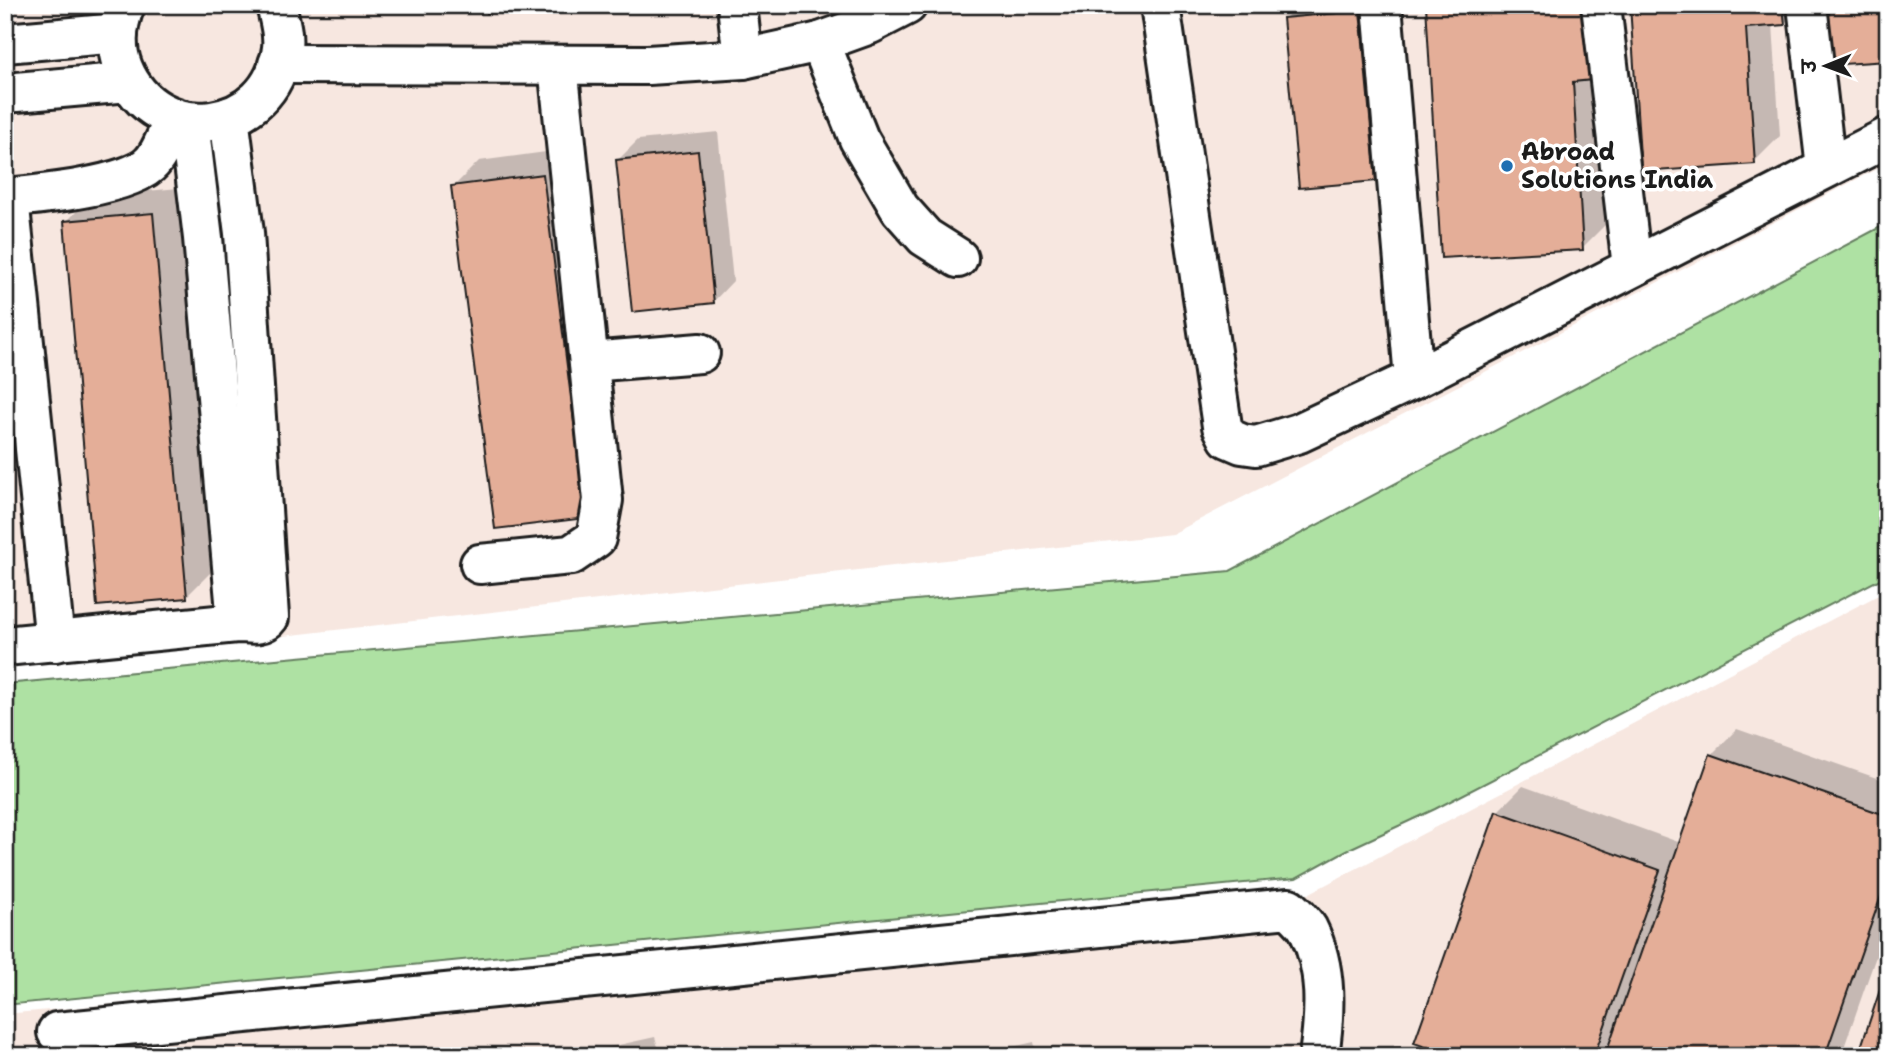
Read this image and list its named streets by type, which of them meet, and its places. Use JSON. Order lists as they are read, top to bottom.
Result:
{
  "places": ["Abroad Solutions India"],
  "north": "left"
}
